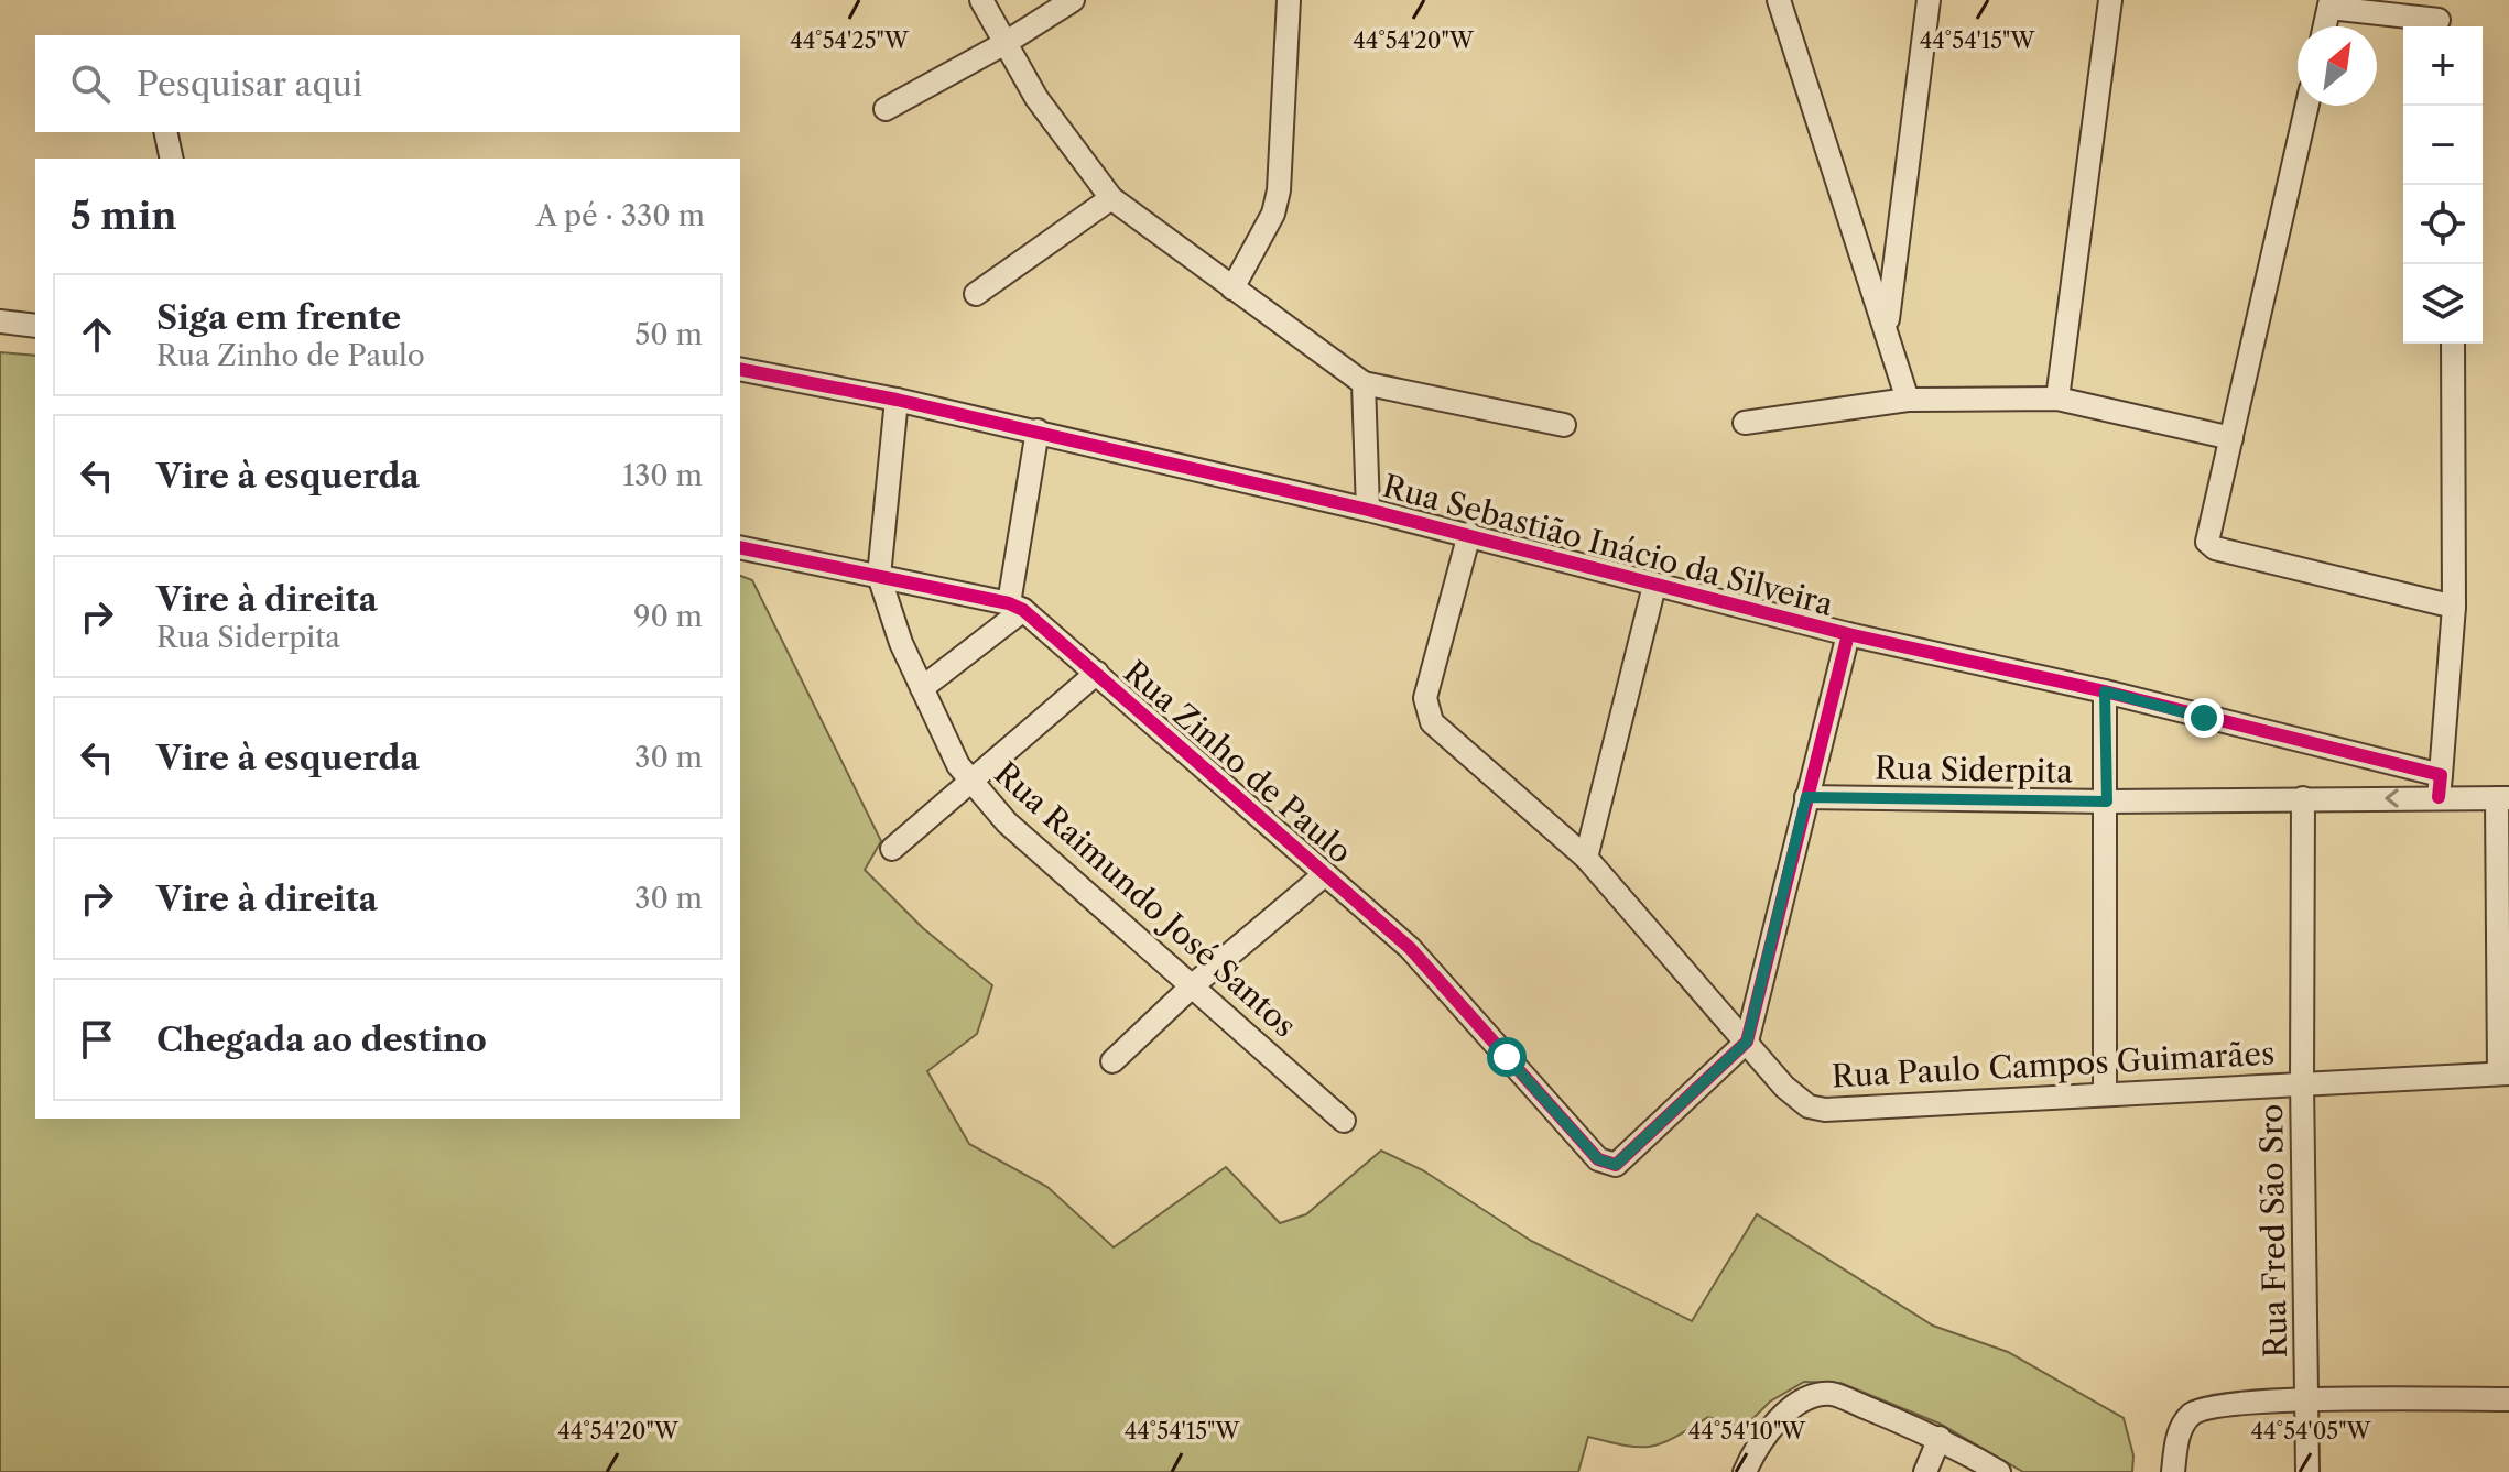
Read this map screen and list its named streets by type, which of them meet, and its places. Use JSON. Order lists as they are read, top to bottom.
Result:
{
  "streets": {
    "street": [
      "Rua Sebastião Inácio da Silveira",
      "Rua Zinho de Paulo",
      "Rua Siderpita",
      "Rua Raimundo José Santos",
      "Rua Paulo Campos Guimarães",
      "Rua Fred São Sro"
    ]
  },
  "crossings": [
    ["Rua Sebastião Inácio da Silveira", "Rua Siderpita"],
    ["Rua Sebastião Inácio da Silveira", "Rua Raimundo José Santos"],
    ["Rua Sebastião Inácio da Silveira", "Rua Paulo Campos Guimarães"],
    ["Rua Zinho de Paulo", "Rua Raimundo José Santos"],
    ["Rua Zinho de Paulo", "Rua Paulo Campos Guimarães"],
    ["Rua Siderpita", "Rua Fred São Sro"],
    ["Rua Paulo Campos Guimarães", "Rua Fred São Sro"]
  ],
  "north": "top right",
  "page": {
    "map_buttons": ["+", "−"],
    "search": "Pesquisar aqui",
    "heading": ["5 min", "A pé · 330 m"],
    "list": [
      ["Siga em frente", "Rua Zinho de Paulo", "50 m"],
      ["Vire à esquerda", "130 m"],
      ["Vire à direita", "Rua Siderpita", "90 m"],
      ["Vire à esquerda", "30 m"],
      ["Vire à direita", "30 m"],
      "Chegada ao destino"
    ]
  },
  "coordinates": [
    "44°54'25\"W",
    "44°54'20\"W",
    "44°54'15\"W",
    "44°54'10\"W",
    "44°54'05\"W"
  ]
}
